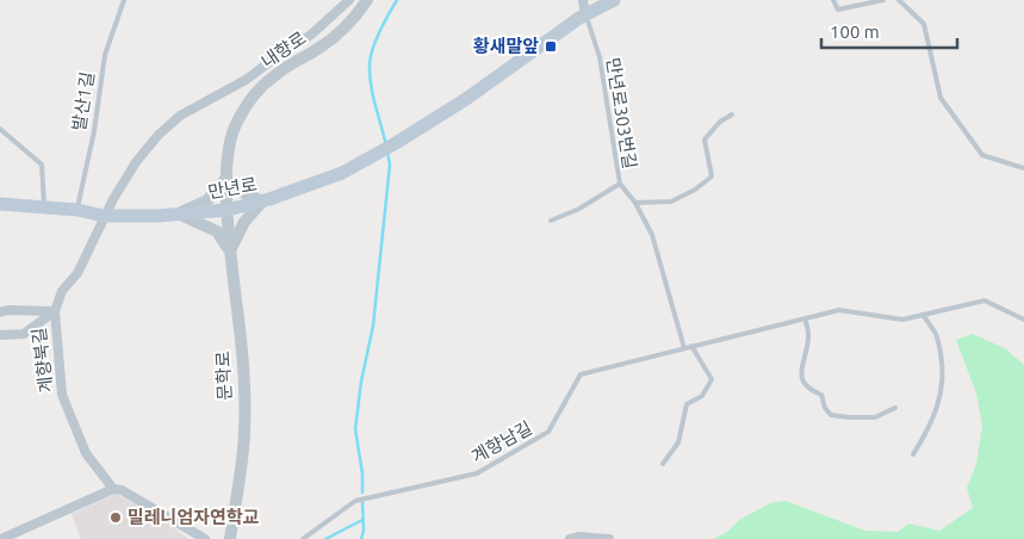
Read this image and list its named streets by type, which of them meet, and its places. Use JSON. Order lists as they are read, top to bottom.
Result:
{
  "streets": {
    "main road": ["만년로"],
    "street": ["내향로", "계향북길", "문학로"],
    "lane": ["발산1길", "만년로303번길", "계향남길"]
  },
  "crossings": [
    ["내향로", "만년로"],
    ["내향로", "문학로"],
    ["발산1길", "만년로"],
    ["만년로303번길", "만년로"],
    ["만년로303번길", "계향남길"],
    ["만년로", "문학로"]
  ],
  "places": {
    "transit": ["황새말앞"],
    "other": ["밀레니엄자연학교"]
  },
  "scale_bar": "100 m"
}
